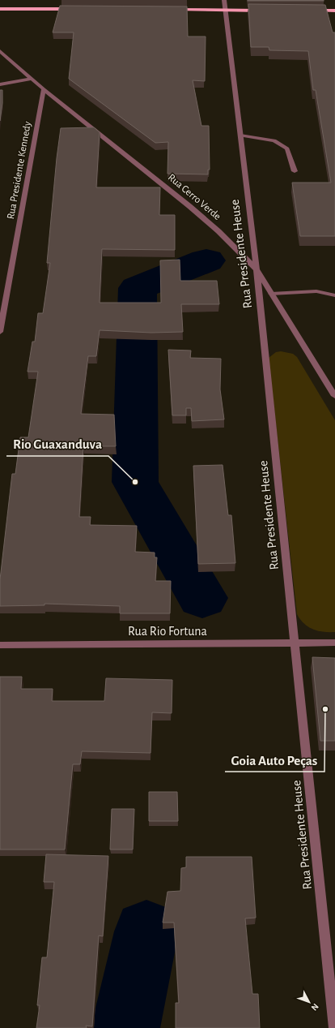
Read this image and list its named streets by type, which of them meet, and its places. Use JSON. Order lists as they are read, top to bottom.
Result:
{
  "streets": {
    "street": [
      "Rua Presidente Kennedy",
      "Rua Cerro Verde",
      "Rua Presidente Heuse",
      "Rua Rio Fortuna"
    ]
  },
  "crossings": [
    ["Rua Presidente Kennedy", "Rua Cerro Verde"],
    ["Rua Cerro Verde", "Rua Presidente Heuse"],
    ["Rua Presidente Heuse", "Rua Rio Fortuna"]
  ],
  "places": ["Rio Guaxanduva", "Goia Auto Peças"],
  "north": "bottom right"
}
